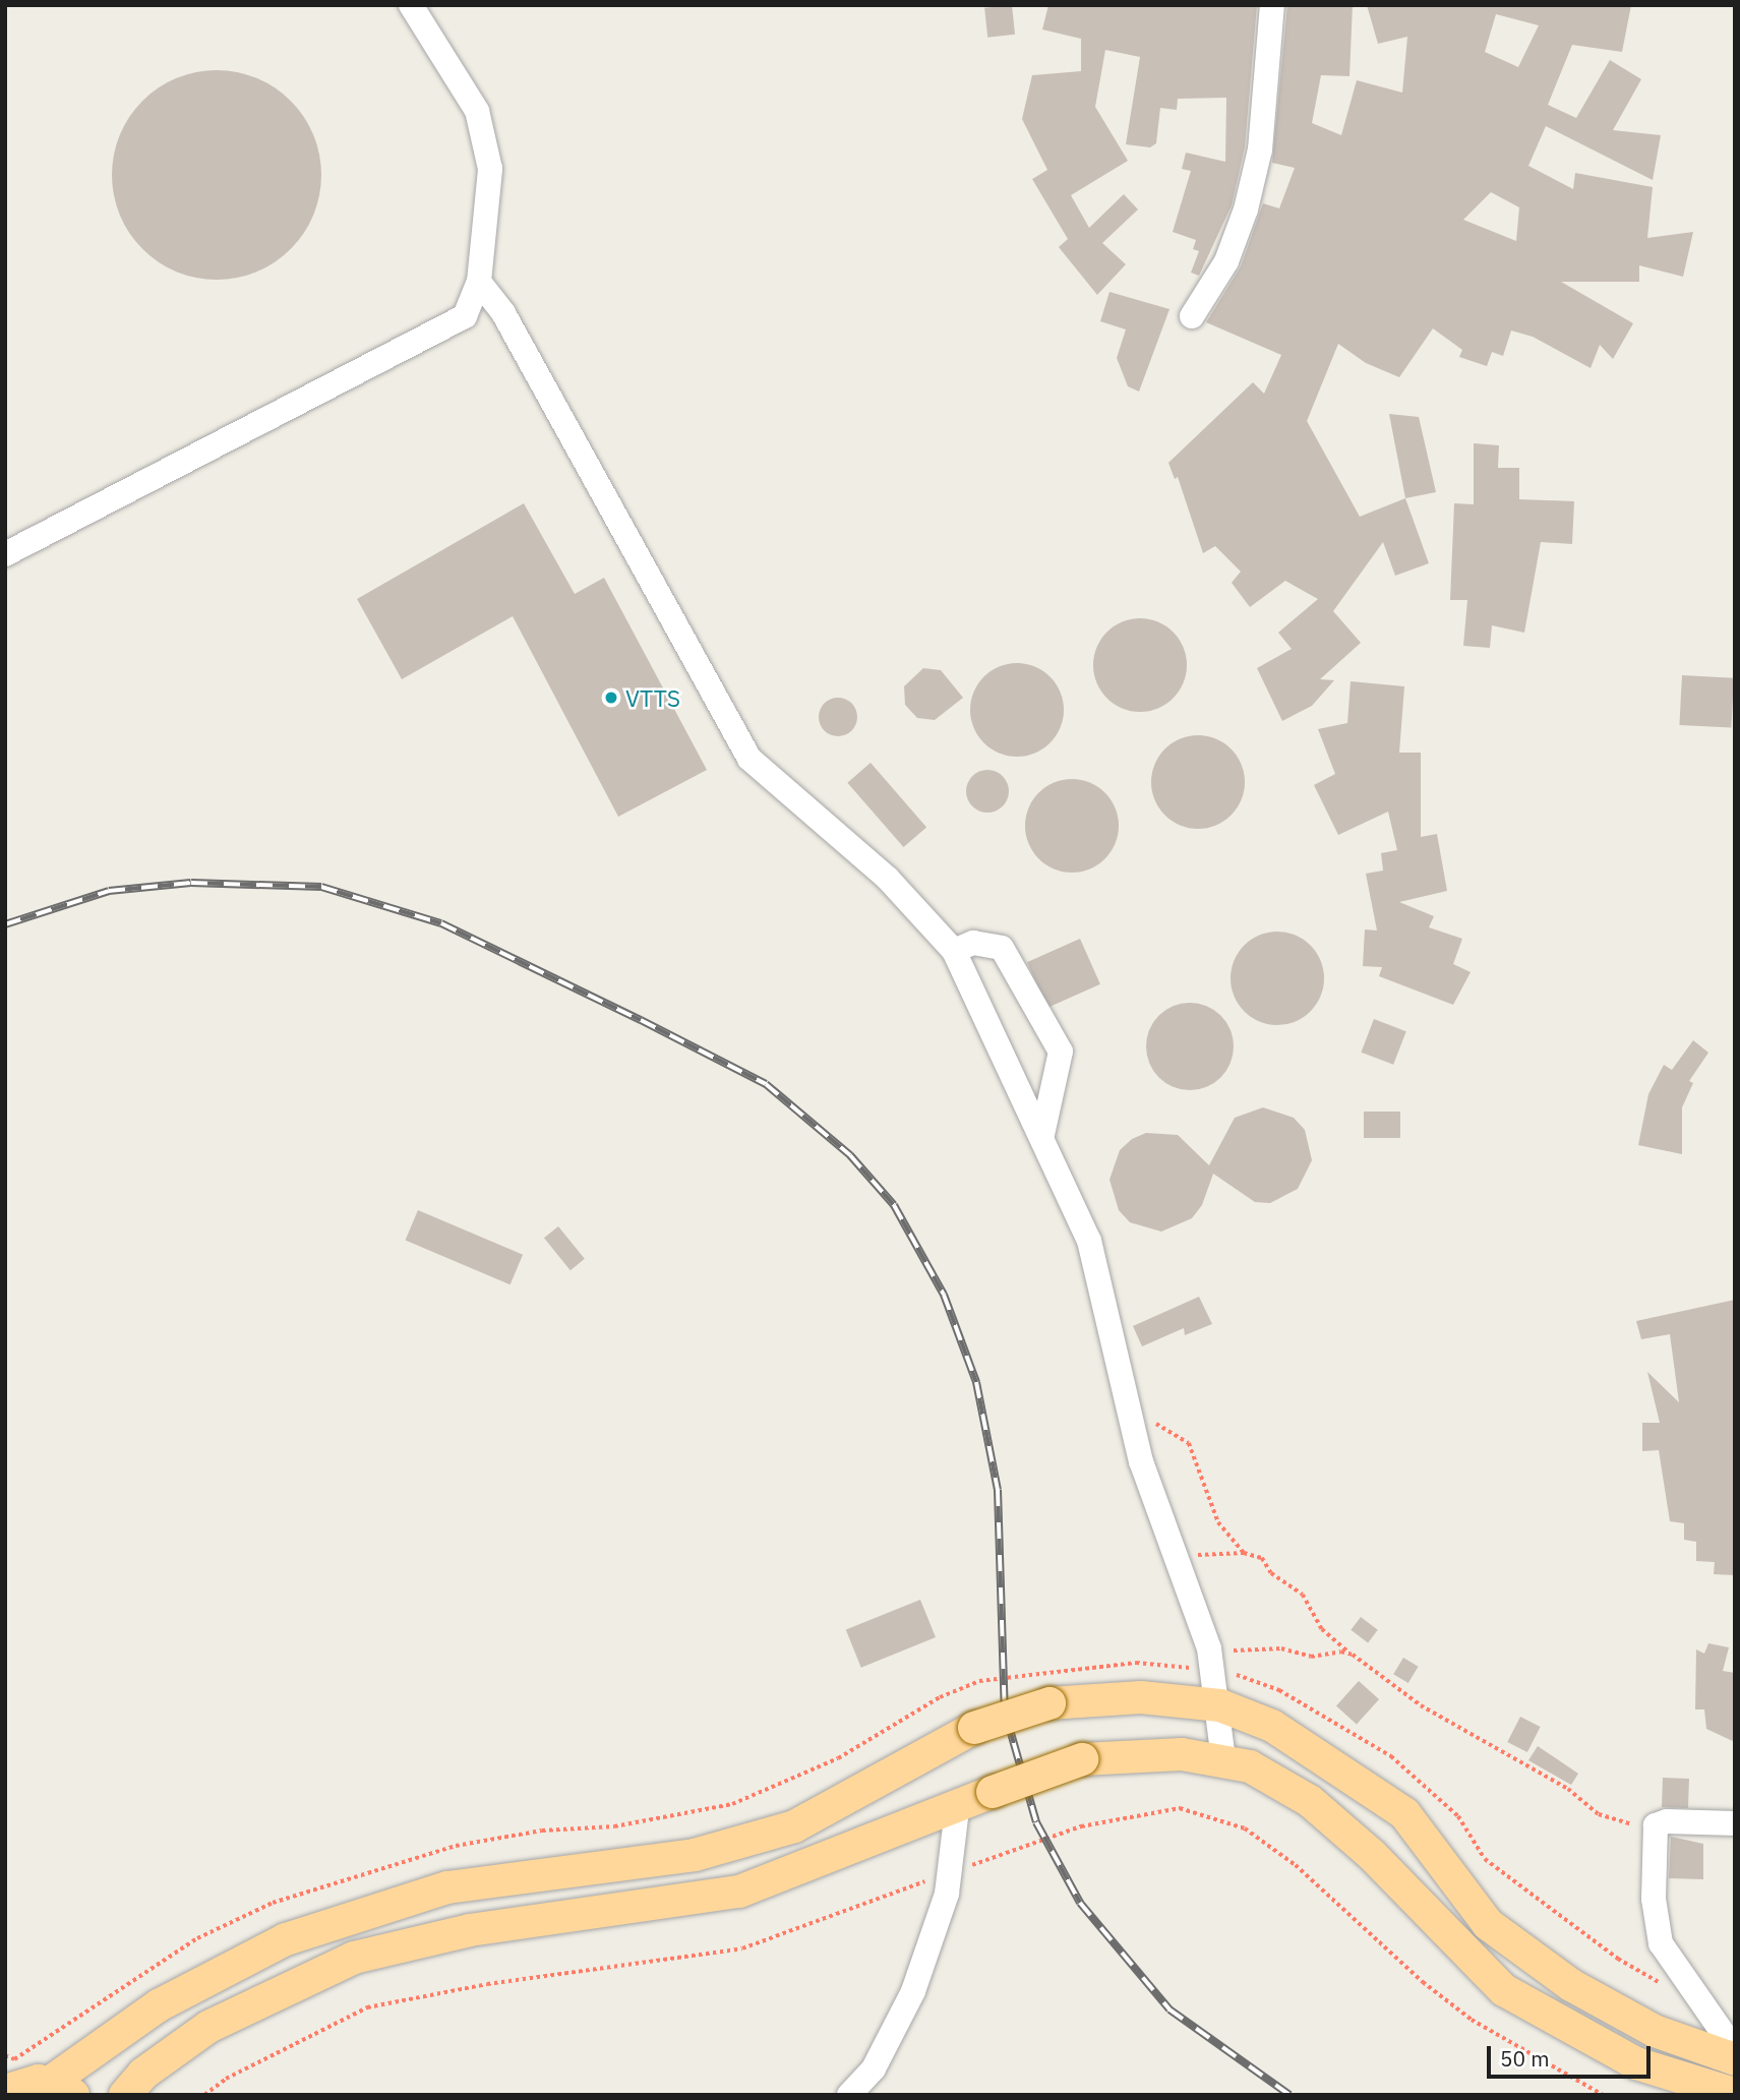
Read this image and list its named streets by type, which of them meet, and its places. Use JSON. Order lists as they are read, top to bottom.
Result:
{
  "places": ["VTTS"],
  "scale_bar": "50 m"
}
